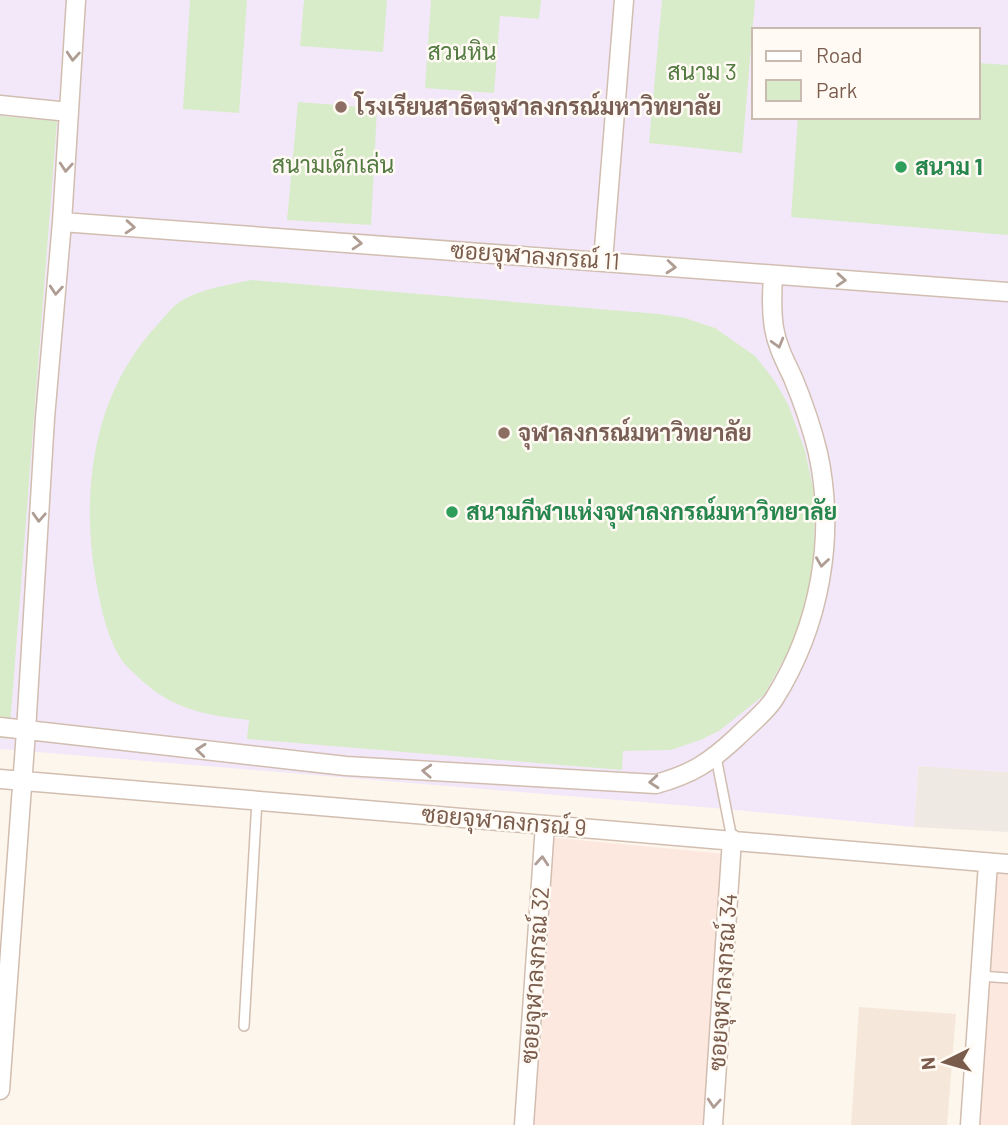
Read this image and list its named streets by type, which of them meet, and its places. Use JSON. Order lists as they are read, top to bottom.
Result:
{
  "streets": {
    "street": [
      "ซอยจุฬาลงกรณ์ 11",
      "ซอยจุฬาลงกรณ์ 9",
      "ซอยจุฬาลงกรณ์ 32",
      "ซอยจุฬาลงกรณ์ 34"
    ]
  },
  "crossings": [
    ["ซอยจุฬาลงกรณ์ 9", "ซอยจุฬาลงกรณ์ 32"],
    ["ซอยจุฬาลงกรณ์ 9", "ซอยจุฬาลงกรณ์ 34"]
  ],
  "one_way": ["ซอยจุฬาลงกรณ์ 11", "ซอยจุฬาลงกรณ์ 32", "ซอยจุฬาลงกรณ์ 34"],
  "parks": ["สวนหิน", "สนาม 3", "สนามเด็กเล่น"],
  "places": [
    "โรงเรียนสาธิตจุฬาลงกรณ์มหาวิทยาลัย",
    "สนาม 1",
    "จุฬาลงกรณ์มหาวิทยาลัย",
    "สนามกีฬาแห่งจุฬาลงกรณ์มหาวิทยาลัย"
  ],
  "legend": ["Road", "Park"],
  "north": "left"
}
